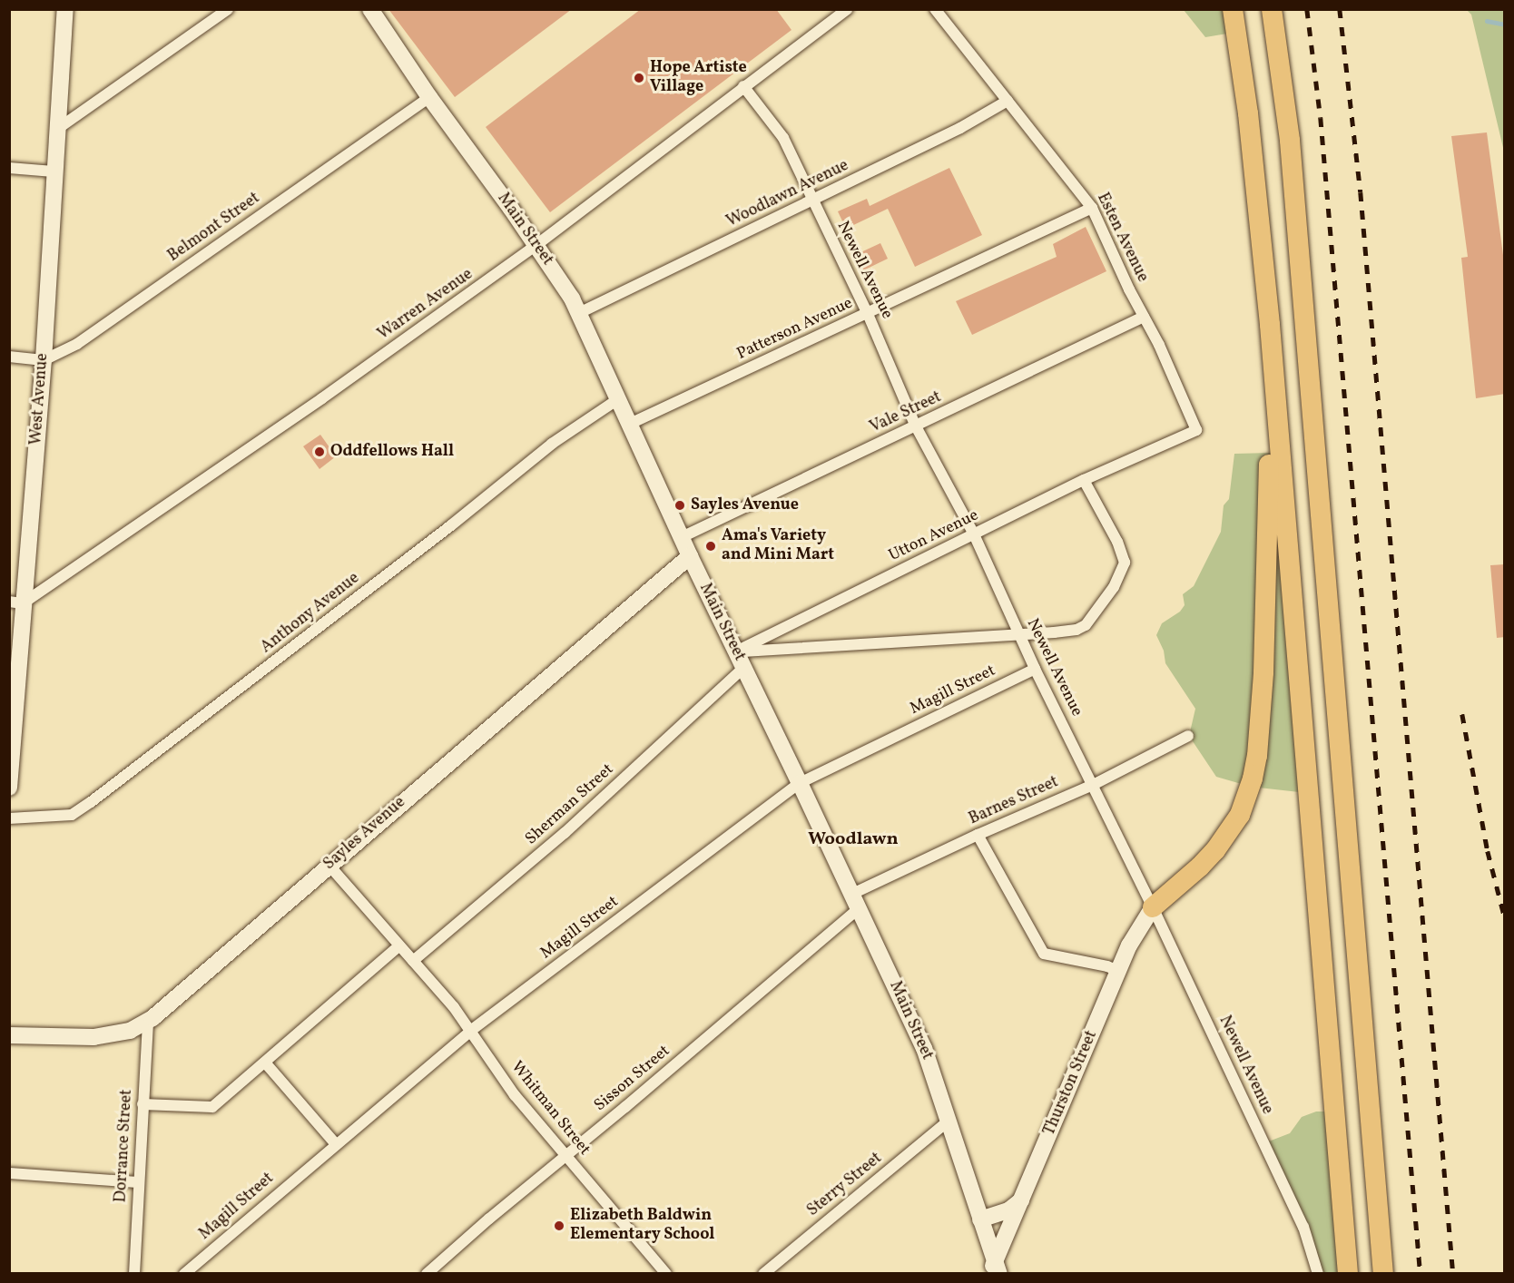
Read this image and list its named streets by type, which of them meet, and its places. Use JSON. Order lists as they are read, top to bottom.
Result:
{
  "streets": {
    "main road": [
      "Main Street",
      "West Avenue",
      "Sayles Avenue",
      "Thurston Street"
    ],
    "street": [
      "Woodlawn Avenue",
      "Belmont Street",
      "Esten Avenue",
      "Newell Avenue",
      "Warren Avenue",
      "Patterson Avenue",
      "Vale Street",
      "Utton Avenue",
      "Anthony Avenue",
      "Magill Street",
      "Barnes Street",
      "Sherman Street",
      "Sisson Street",
      "Whitman Street",
      "Dorrance Street",
      "Sterry Street"
    ]
  },
  "crossings": [
    ["Woodlawn Avenue", "Main Street"],
    ["Woodlawn Avenue", "Esten Avenue"],
    ["Woodlawn Avenue", "Newell Avenue"],
    ["Belmont Street", "Main Street"],
    ["Belmont Street", "West Avenue"],
    ["Main Street", "Warren Avenue"],
    ["Main Street", "Patterson Avenue"],
    ["Main Street", "Vale Street"],
    ["Main Street", "Utton Avenue"],
    ["Main Street", "Anthony Avenue"],
    ["Main Street", "Magill Street"],
    ["Main Street", "Barnes Street"],
    ["Main Street", "Sherman Street"],
    ["Main Street", "Sayles Avenue"],
    ["Main Street", "Sisson Street"],
    ["Main Street", "Thurston Street"],
    ["Main Street", "Sterry Street"],
    ["Esten Avenue", "Patterson Avenue"],
    ["Esten Avenue", "Vale Street"],
    ["Esten Avenue", "Utton Avenue"],
    ["Newell Avenue", "Warren Avenue"],
    ["Newell Avenue", "Patterson Avenue"],
    ["Newell Avenue", "Vale Street"],
    ["Newell Avenue", "Utton Avenue"],
    ["Newell Avenue", "Magill Street"],
    ["Newell Avenue", "Barnes Street"],
    ["Newell Avenue", "Thurston Street"],
    ["Warren Avenue", "West Avenue"],
    ["Magill Street", "Whitman Street"],
    ["Barnes Street", "Sisson Street"],
    ["Sherman Street", "Whitman Street"],
    ["Sayles Avenue", "Dorrance Street"],
    ["Sisson Street", "Whitman Street"]
  ],
  "districts": ["Woodlawn"],
  "places": [
    "Hope Artiste Village",
    "Oddfellows Hall",
    "Sayles Avenue",
    "Ama's Variety and Mini Mart",
    "Elizabeth Baldwin Elementary School"
  ]
}
